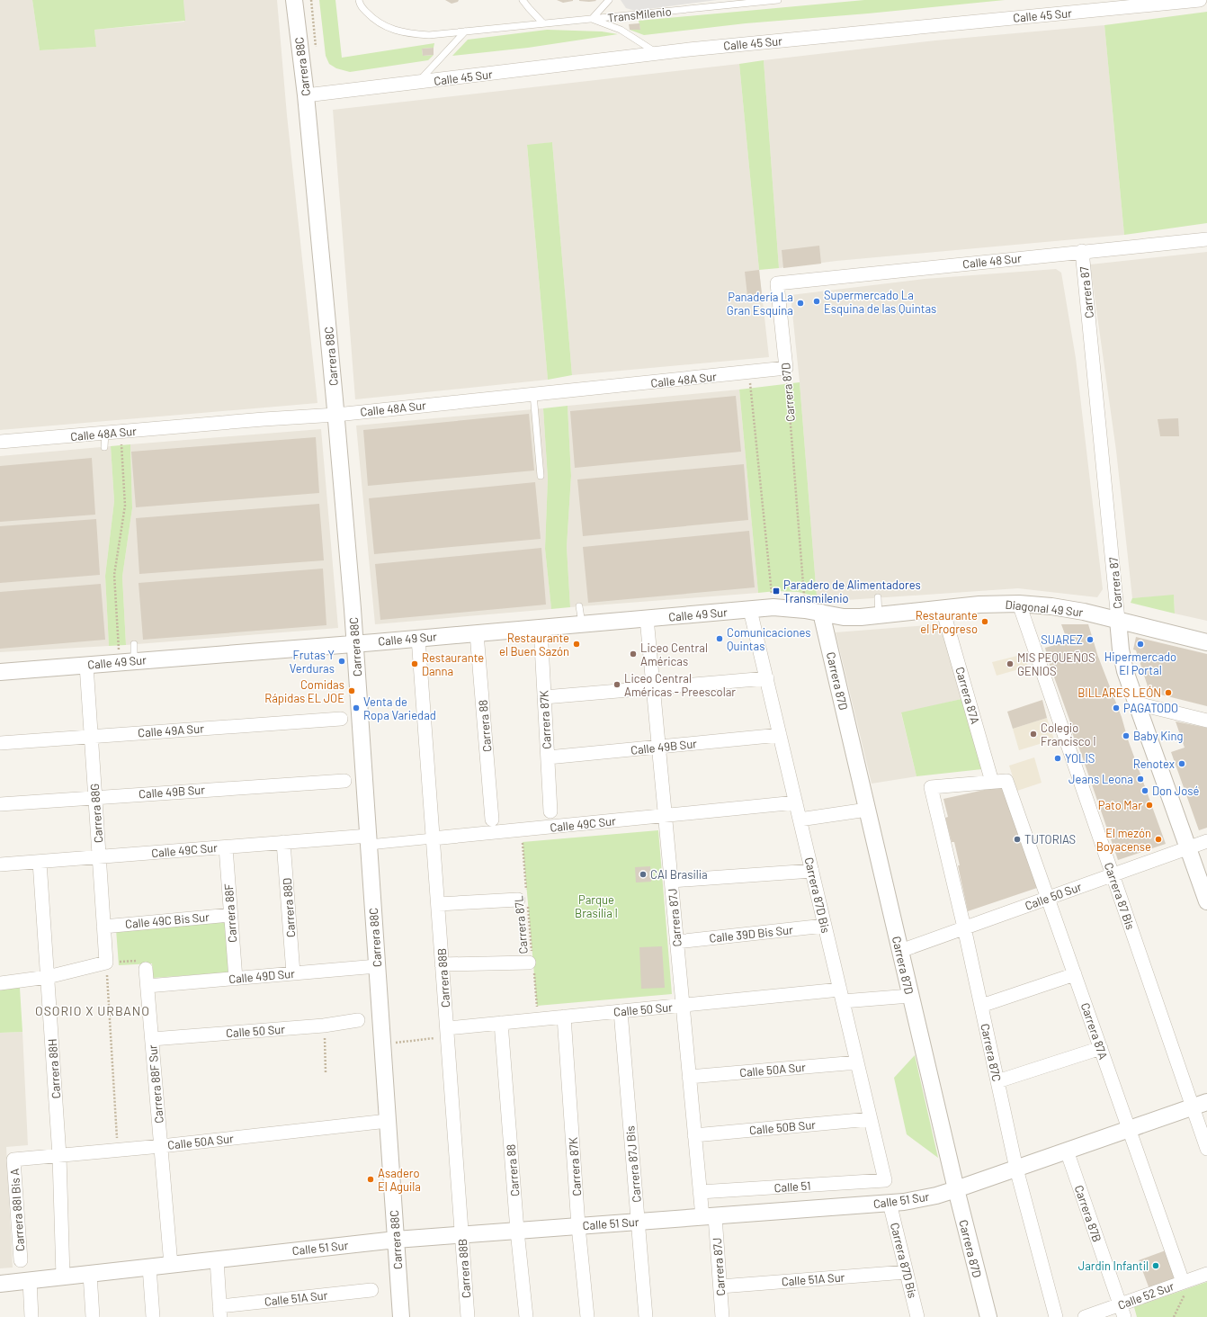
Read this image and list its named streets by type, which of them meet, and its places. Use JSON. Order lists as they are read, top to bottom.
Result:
{
  "streets": {
    "street": [
      "Calle 45 Sur",
      "Carrera 88C",
      "Calle 48 Sur",
      "Carrera 87",
      "Calle 48A Sur",
      "Carrera 87D",
      "Diagonal 49 Sur",
      "Calle 49 Sur",
      "Carrera 87A",
      "Carrera 87K",
      "Carrera 88",
      "Calle 49A Sur",
      "Calle 49B Sur",
      "Carrera 88G",
      "Calle 49C Sur",
      "Carrera 87D Bis",
      "Calle 50 Sur",
      "Carrera 87 Bis",
      "Carrera 88D",
      "Carrera 88F",
      "Carrera 87J",
      "Calle 49C Bis Sur",
      "Calle 39D Bis Sur",
      "Calle 49D Sur",
      "Carrera 88B",
      "Carrera 87C",
      "Carrera 88H",
      "Calle 50A Sur",
      "Carrera 88F Sur",
      "Calle 50B Sur",
      "Carrera 87J Bis",
      "Calle 51",
      "Calle 51 Sur",
      "Carrera 88I Bis A",
      "Carrera 87B",
      "Calle 51A Sur",
      "Calle 52 Sur"
    ],
    "lane": ["TransMilenio"],
    "path": ["Carrera 87L"]
  },
  "crossings": [
    ["Calle 45 Sur", "Carrera 88C"],
    ["Carrera 88C", "Calle 48A Sur"],
    ["Carrera 88C", "Calle 49 Sur"],
    ["Carrera 88C", "Calle 49C Sur"],
    ["Carrera 88C", "Calle 49D Sur"],
    ["Carrera 88C", "Calle 50A Sur"],
    ["Carrera 88C", "Calle 51 Sur"],
    ["Calle 48 Sur", "Carrera 87"],
    ["Calle 48 Sur", "Carrera 87D"],
    ["Carrera 87", "Diagonal 49 Sur"],
    ["Carrera 87", "Calle 50 Sur"],
    ["Calle 48A Sur", "Carrera 87D"],
    ["Carrera 87D", "Diagonal 49 Sur"],
    ["Carrera 87D", "Calle 50 Sur"],
    ["Carrera 87D", "Calle 51 Sur"],
    ["Diagonal 49 Sur", "Calle 49 Sur"],
    ["Diagonal 49 Sur", "Carrera 87A"],
    ["Diagonal 49 Sur", "Carrera 87D Bis"],
    ["Diagonal 49 Sur", "Carrera 87 Bis"],
    ["Calle 49 Sur", "Carrera 87K"],
    ["Calle 49 Sur", "Carrera 88"],
    ["Calle 49 Sur", "Carrera 88G"],
    ["Calle 49 Sur", "Carrera 87D Bis"],
    ["Calle 49 Sur", "Carrera 87J"],
    ["Calle 49 Sur", "Carrera 88B"],
    ["Carrera 87A", "Calle 50 Sur"],
    ["Carrera 87A", "Carrera 87C"],
    ["Carrera 87A", "Calle 51 Sur"],
    ["Carrera 87A", "Calle 52 Sur"],
    ["Carrera 87K", "Calle 49B Sur"],
    ["Carrera 87K", "Calle 50 Sur"],
    ["Carrera 87K", "Calle 51 Sur"],
    ["Carrera 88", "Calle 50 Sur"],
    ["Carrera 88", "Calle 51 Sur"],
    ["Calle 49A Sur", "Carrera 88G"],
    ["Calle 49B Sur", "Carrera 88G"],
    ["Calle 49B Sur", "Carrera 87D Bis"],
    ["Calle 49B Sur", "Carrera 87J"],
    ["Carrera 88G", "Calle 49C Sur"],
    ["Carrera 88G", "Calle 49C Bis Sur"],
    ["Calle 49C Sur", "Carrera 87D Bis"],
    ["Calle 49C Sur", "Carrera 88D"],
    ["Calle 49C Sur", "Carrera 88F"],
    ["Calle 49C Sur", "Carrera 87J"],
    ["Calle 49C Sur", "Carrera 87L"],
    ["Calle 49C Sur", "Carrera 88B"],
    ["Calle 49C Sur", "Carrera 88H"],
    ["Carrera 87D Bis", "Calle 50 Sur"],
    ["Carrera 87D Bis", "Calle 39D Bis Sur"],
    ["Carrera 87D Bis", "Calle 50A Sur"],
    ["Carrera 87D Bis", "Calle 50B Sur"],
    ["Carrera 87D Bis", "Calle 51"],
    ["Carrera 87D Bis", "Calle 51 Sur"],
    ["Carrera 87D Bis", "Calle 51A Sur"],
    ["Calle 50 Sur", "Carrera 87 Bis"],
    ["Calle 50 Sur", "Carrera 87J"],
    ["Calle 50 Sur", "Carrera 87L"],
    ["Calle 50 Sur", "Carrera 88B"],
    ["Calle 50 Sur", "Carrera 87C"],
    ["Calle 50 Sur", "Carrera 88F Sur"],
    ["Calle 50 Sur", "Carrera 87J Bis"],
    ["Carrera 87 Bis", "Calle 51 Sur"],
    ["Carrera 88D", "Calle 49D Sur"],
    ["Carrera 88F", "Calle 49C Bis Sur"],
    ["Carrera 88F", "Calle 49D Sur"],
    ["Carrera 87J", "Calle 39D Bis Sur"],
    ["Carrera 87J", "Calle 50A Sur"],
    ["Carrera 87J", "Calle 50B Sur"],
    ["Carrera 87J", "Calle 51"],
    ["Carrera 87J", "Calle 51 Sur"],
    ["Carrera 87J", "Calle 51A Sur"],
    ["Calle 49D Sur", "Carrera 88F Sur"],
    ["Carrera 88B", "Calle 51 Sur"],
    ["Carrera 87C", "Calle 51 Sur"],
    ["Carrera 88H", "Calle 50A Sur"],
    ["Carrera 88H", "Calle 51 Sur"],
    ["Calle 50A Sur", "Carrera 88F Sur"],
    ["Calle 50A Sur", "Carrera 88I Bis A"],
    ["Carrera 88F Sur", "Calle 51 Sur"],
    ["Carrera 87J Bis", "Calle 51 Sur"],
    ["Calle 51 Sur", "Carrera 87B"],
    ["Carrera 87B", "Calle 52 Sur"]
  ],
  "districts": ["OSORIO X URBANO"],
  "parks": ["Parque Brasilia I"],
  "places": {
    "other": [
      "Supermercado La Esquina de las Quintas",
      "Panadería La Gran Esquina",
      "Restaurante el Progreso",
      "Comunicaciones Quintas",
      "SUAREZ",
      "Restaurante el Buen Sazón",
      "Hipermercado El Portal",
      "Liceo Central Américas",
      "Frutas Y Verduras",
      "Restaurante Danna",
      "MIS PEQUEÑOS GENIOS",
      "Liceo Central Américas - Preescolar",
      "Comidas Rápidas EL JOE",
      "BILLARES LEÓN",
      "Venta de Ropa Variedad",
      "PAGATODO",
      "Colegio Francisco I",
      "Baby King",
      "YOLIS",
      "Renotex",
      "Jeans Leona",
      "Don José",
      "Pato Mar",
      "TUTORIAS",
      "El mezón Boyacense",
      "CAI Brasilia",
      "Asadero El Aguila",
      "Jardin Infantil"
    ],
    "transit": ["Paradero de Alimentadores Transmilenio"]
  }
}
